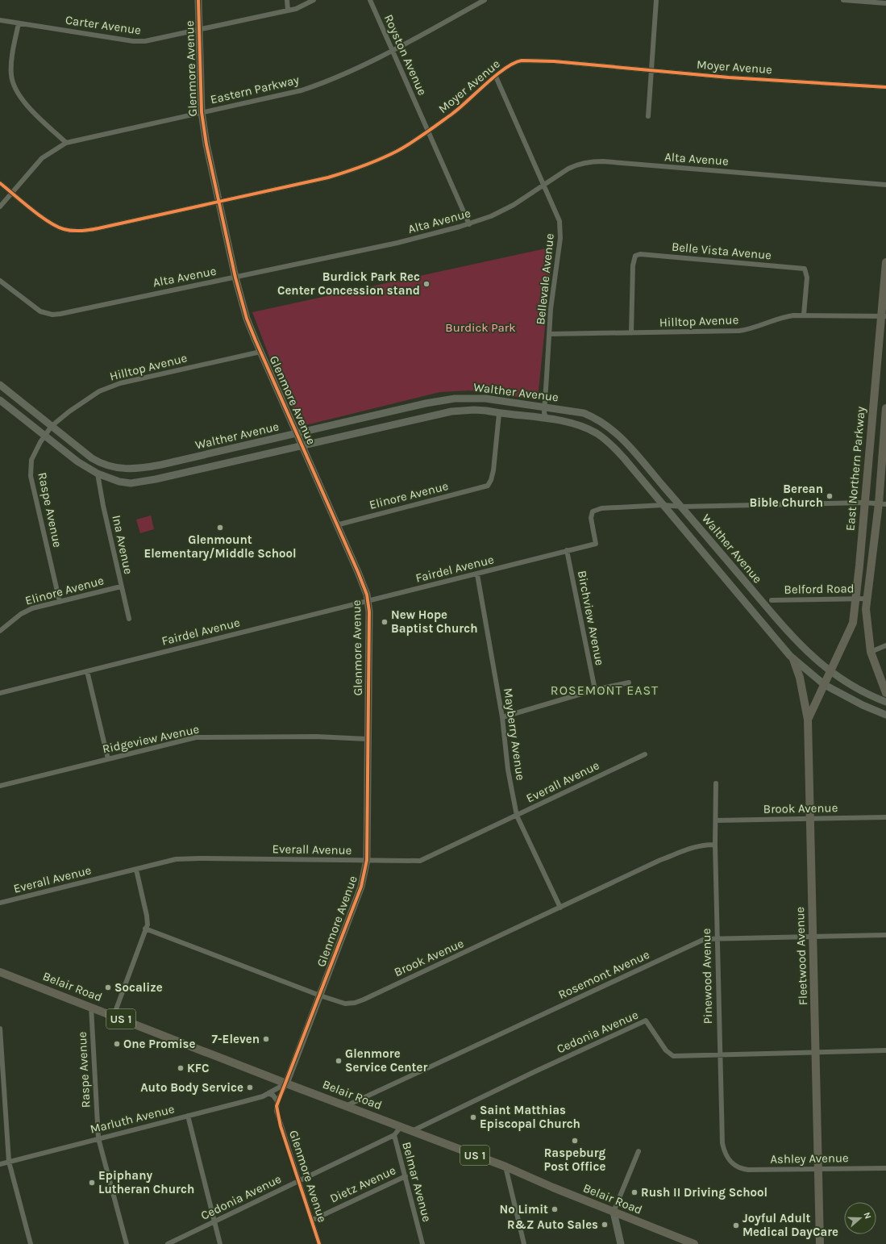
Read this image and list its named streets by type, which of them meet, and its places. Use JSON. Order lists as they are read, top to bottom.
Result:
{
  "streets": {
    "main road": [
      "Glenmore Avenue",
      "Walther Avenue",
      "East Northern Parkway",
      "Fleetwood Avenue",
      "Belair Road",
      "US 1"
    ],
    "street": [
      "Carter Avenue",
      "Royston Avenue",
      "Moyer Avenue",
      "Eastern Parkway",
      "Alta Avenue",
      "Belle Vista Avenue",
      "Bellevale Avenue",
      "Hilltop Avenue",
      "Elinore Avenue",
      "Raspe Avenue",
      "Ina Avenue",
      "Fairdel Avenue",
      "Belford Road",
      "Birchview Avenue",
      "Mayberry Avenue",
      "Ridgeview Avenue",
      "Everall Avenue",
      "Brook Avenue",
      "Rosemont Avenue",
      "Pinewood Avenue",
      "Cedonia Avenue",
      "Marluth Avenue",
      "Ashley Avenue",
      "Belmar Avenue",
      "Dietz Avenue"
    ]
  },
  "crossings": [
    ["Carter Avenue", "Glenmore Avenue"],
    ["Royston Avenue", "Moyer Avenue"],
    ["Royston Avenue", "Eastern Parkway"],
    ["Royston Avenue", "Alta Avenue"],
    ["Moyer Avenue", "Glenmore Avenue"],
    ["Moyer Avenue", "Eastern Parkway"],
    ["Moyer Avenue", "Bellevale Avenue"],
    ["Glenmore Avenue", "Eastern Parkway"],
    ["Glenmore Avenue", "Alta Avenue"],
    ["Glenmore Avenue", "Hilltop Avenue"],
    ["Glenmore Avenue", "Walther Avenue"],
    ["Glenmore Avenue", "Elinore Avenue"],
    ["Glenmore Avenue", "Fairdel Avenue"],
    ["Glenmore Avenue", "Ridgeview Avenue"],
    ["Glenmore Avenue", "Everall Avenue"],
    ["Glenmore Avenue", "Brook Avenue"],
    ["Glenmore Avenue", "Belair Road"],
    ["Glenmore Avenue", "Cedonia Avenue"],
    ["Glenmore Avenue", "Marluth Avenue"],
    ["Glenmore Avenue", "Dietz Avenue"],
    ["Alta Avenue", "Bellevale Avenue"],
    ["Belle Vista Avenue", "Hilltop Avenue"],
    ["Bellevale Avenue", "Hilltop Avenue"],
    ["Bellevale Avenue", "Walther Avenue"],
    ["Hilltop Avenue", "Walther Avenue"],
    ["Hilltop Avenue", "East Northern Parkway"],
    ["Hilltop Avenue", "Raspe Avenue"],
    ["Walther Avenue", "East Northern Parkway"],
    ["Walther Avenue", "Elinore Avenue"],
    ["Walther Avenue", "Raspe Avenue"],
    ["Walther Avenue", "Ina Avenue"],
    ["Walther Avenue", "Fairdel Avenue"],
    ["Walther Avenue", "Fleetwood Avenue"],
    ["East Northern Parkway", "Fairdel Avenue"],
    ["East Northern Parkway", "Belford Road"],
    ["East Northern Parkway", "Fleetwood Avenue"],
    ["Elinore Avenue", "Raspe Avenue"],
    ["Elinore Avenue", "Ina Avenue"],
    ["Raspe Avenue", "Belair Road"],
    ["Raspe Avenue", "Marluth Avenue"],
    ["Fairdel Avenue", "Birchview Avenue"],
    ["Fairdel Avenue", "Mayberry Avenue"],
    ["Mayberry Avenue", "Everall Avenue"],
    ["Mayberry Avenue", "Brook Avenue"],
    ["Brook Avenue", "Fleetwood Avenue"],
    ["Brook Avenue", "Pinewood Avenue"],
    ["Fleetwood Avenue", "Rosemont Avenue"],
    ["Fleetwood Avenue", "Cedonia Avenue"],
    ["Fleetwood Avenue", "Ashley Avenue"],
    ["Rosemont Avenue", "Pinewood Avenue"],
    ["Rosemont Avenue", "Belair Road"],
    ["Pinewood Avenue", "Cedonia Avenue"],
    ["Pinewood Avenue", "Ashley Avenue"],
    ["Belair Road", "Cedonia Avenue"],
    ["Belair Road", "Marluth Avenue"],
    ["Belair Road", "Belmar Avenue"],
    ["Cedonia Avenue", "Belmar Avenue"],
    ["Belmar Avenue", "Dietz Avenue"]
  ],
  "districts": ["ROSEMONT EAST"],
  "parks": ["Burdick Park"],
  "places": [
    "Burdick Park Rec Center Concession stand",
    "Berean Bible Church",
    "Glenmount Elementary/Middle School",
    "New Hope Baptist Church",
    "Socalize",
    "7-Eleven",
    "One Promise",
    "Glenmore Service Center",
    "KFC",
    "Auto Body Service",
    "Saint Matthias Episcopal Church",
    "Raspeburg Post Office",
    "Epiphany Lutheran Church",
    "Rush II Driving School",
    "No Limit",
    "R&Z Auto Sales",
    "Joyful Adult Medical DayCare"
  ],
  "north": "right"
}
